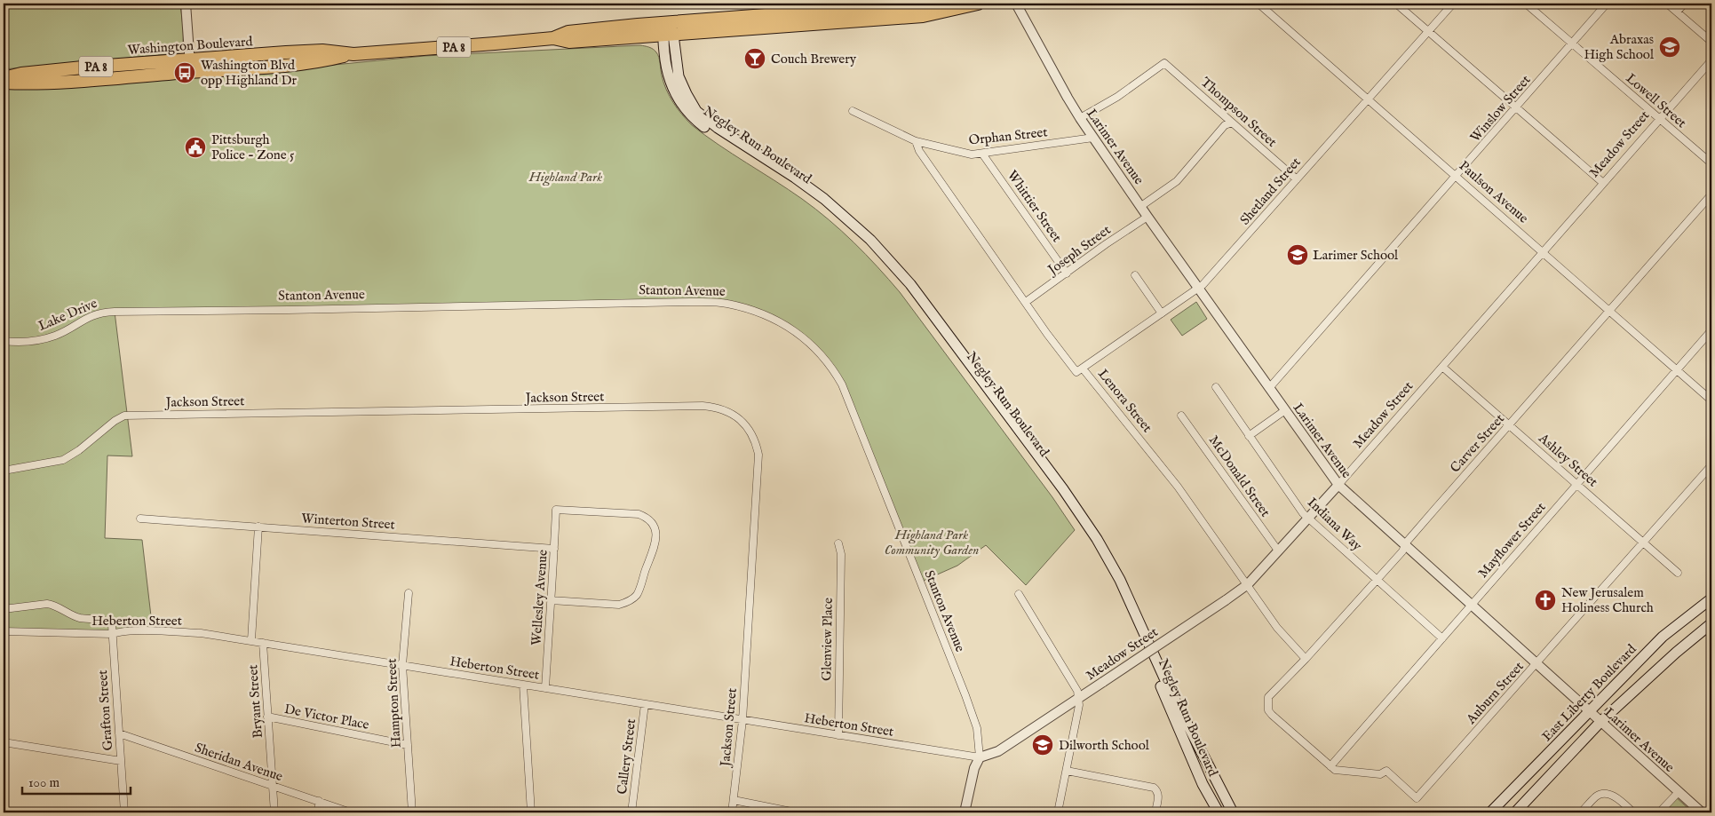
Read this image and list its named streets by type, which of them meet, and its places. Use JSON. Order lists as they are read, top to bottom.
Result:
{
  "streets": {
    "highway": ["Washington Boulevard", "PA 8"],
    "main road": ["Negley Run Boulevard", "East Liberty Boulevard"],
    "street": [
      "Lowell Street",
      "Winslow Street",
      "Thompson Street",
      "Orphan Street",
      "Meadow Street",
      "Larimer Avenue",
      "Shetland Street",
      "Paulson Avenue",
      "Whittier Street",
      "Joseph Street",
      "Stanton Avenue",
      "Lake Drive",
      "Jackson Street",
      "Lenora Street",
      "Carver Street",
      "Ashley Street",
      "McDonald Street",
      "Winterton Street",
      "Indiana Way",
      "Mayflower Street",
      "Wellesley Avenue",
      "Heberton Street",
      "Glenview Place",
      "Auburn Street",
      "Bryant Street",
      "Hampton Street",
      "Grafton Street",
      "De Victor Place",
      "Callery Street",
      "Sheridan Avenue"
    ]
  },
  "crossings": [
    ["Washington Boulevard", "Negley Run Boulevard"],
    ["Lowell Street", "Winslow Street"],
    ["Lowell Street", "Meadow Street"],
    ["Winslow Street", "Larimer Avenue"],
    ["Winslow Street", "Paulson Avenue"],
    ["Thompson Street", "Larimer Avenue"],
    ["Thompson Street", "Shetland Street"],
    ["Orphan Street", "Larimer Avenue"],
    ["Orphan Street", "Whittier Street"],
    ["Orphan Street", "Lenora Street"],
    ["Meadow Street", "Larimer Avenue"],
    ["Meadow Street", "Paulson Avenue"],
    ["Meadow Street", "Stanton Avenue"],
    ["Meadow Street", "Lenora Street"],
    ["Meadow Street", "Ashley Street"],
    ["Meadow Street", "McDonald Street"],
    ["Meadow Street", "Indiana Way"],
    ["Meadow Street", "Heberton Street"],
    ["Larimer Avenue", "Shetland Street"],
    ["Larimer Avenue", "Joseph Street"],
    ["Larimer Avenue", "Carver Street"],
    ["Larimer Avenue", "Mayflower Street"],
    ["Larimer Avenue", "Auburn Street"],
    ["Larimer Avenue", "East Liberty Boulevard"],
    ["Shetland Street", "Paulson Avenue"],
    ["Shetland Street", "Lenora Street"],
    ["Paulson Avenue", "Carver Street"],
    ["Paulson Avenue", "Mayflower Street"],
    ["Whittier Street", "Joseph Street"],
    ["Joseph Street", "Lenora Street"],
    ["Stanton Avenue", "Lake Drive"],
    ["Stanton Avenue", "Heberton Street"],
    ["Jackson Street", "Heberton Street"],
    ["Lenora Street", "Carver Street"],
    ["Carver Street", "Ashley Street"],
    ["Carver Street", "Indiana Way"],
    ["Carver Street", "Auburn Street"],
    ["Ashley Street", "Mayflower Street"],
    ["Ashley Street", "Auburn Street"],
    ["Winterton Street", "Wellesley Avenue"],
    ["Indiana Way", "Mayflower Street"],
    ["Mayflower Street", "Auburn Street"],
    ["Wellesley Avenue", "Heberton Street"],
    ["Heberton Street", "Glenview Place"],
    ["Heberton Street", "Bryant Street"],
    ["Heberton Street", "Hampton Street"],
    ["Heberton Street", "Grafton Street"],
    ["Heberton Street", "Callery Street"],
    ["Bryant Street", "De Victor Place"],
    ["Bryant Street", "Sheridan Avenue"],
    ["Hampton Street", "De Victor Place"],
    ["Grafton Street", "Sheridan Avenue"]
  ],
  "parks": ["Highland Park", "Highland Park Community Garden"],
  "places": {
    "school or university": ["Abraxas High School", "Larimer School", "Dilworth School"],
    "bar": ["Couch Brewery"],
    "bus stop": ["Washington Blvd opp Highland Dr"],
    "public building": ["Pittsburgh Police - Zone 5"],
    "church": ["New Jerusalem Holiness Church"]
  },
  "scale_bar": "100 m"
}
